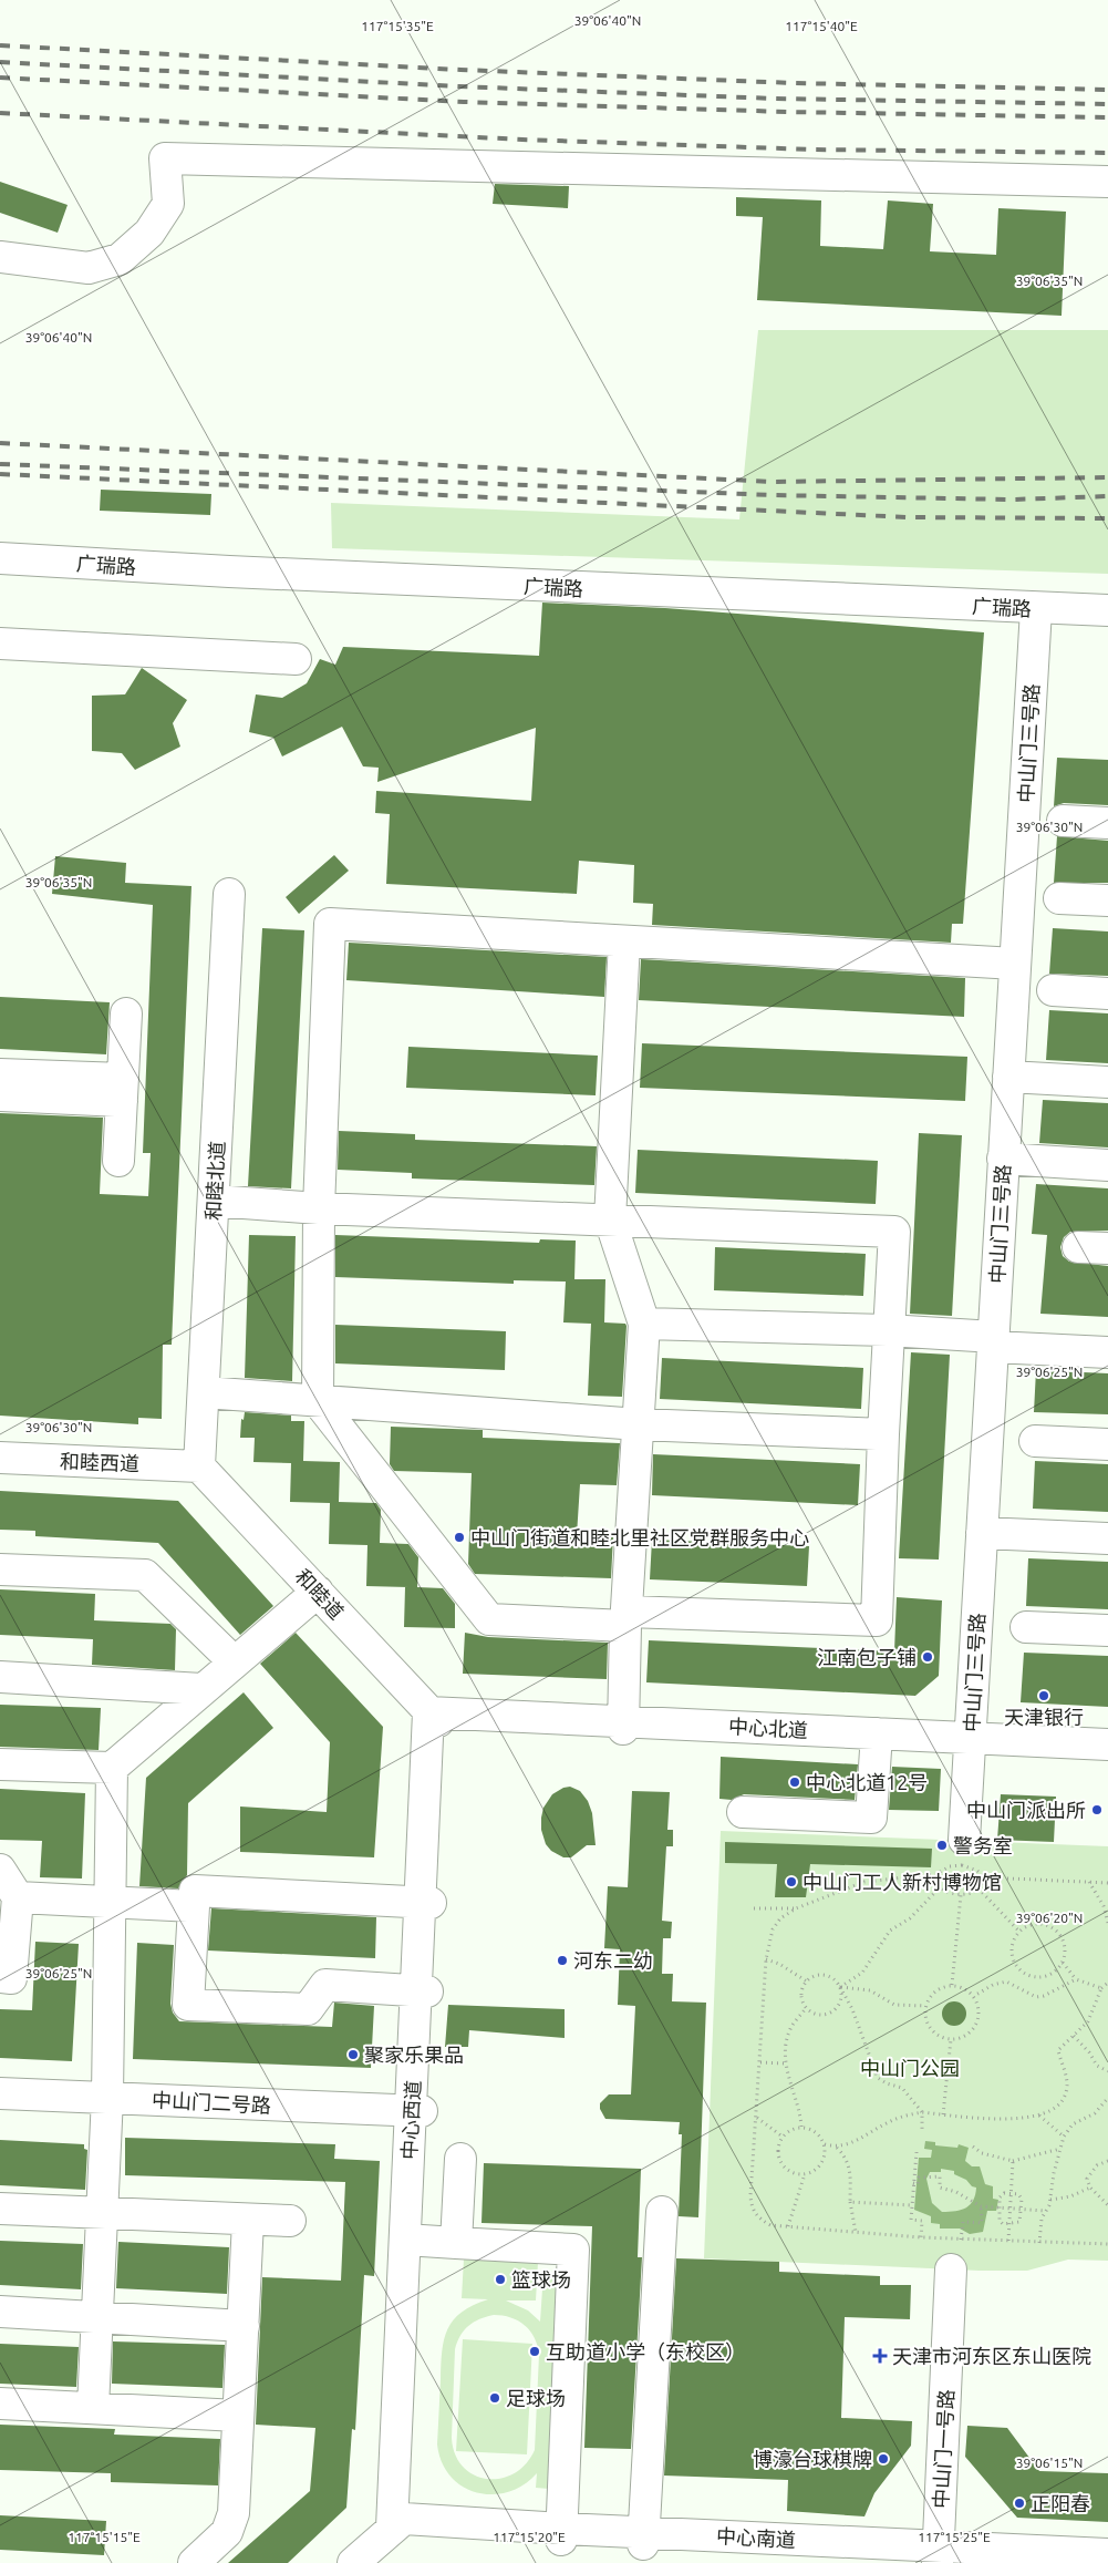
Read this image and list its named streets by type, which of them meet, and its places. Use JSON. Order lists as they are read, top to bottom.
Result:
{
  "streets": {
    "street": [
      "广瑞路",
      "中山门三号路",
      "和睦北道",
      "和睦西道",
      "和睦道",
      "中心北道",
      "中山门二号路",
      "中心西道",
      "中山门一号路",
      "中心南道"
    ]
  },
  "crossings": [
    ["广瑞路", "中山门三号路"],
    ["中山门三号路", "中心北道"],
    ["和睦北道", "和睦西道"],
    ["和睦北道", "和睦道"],
    ["和睦西道", "和睦道"],
    ["和睦道", "中心北道"],
    ["和睦道", "中心西道"],
    ["中心北道", "中心西道"],
    ["中山门二号路", "中心西道"],
    ["中心西道", "中心南道"],
    ["中山门一号路", "中心南道"]
  ],
  "parks": ["中山门公园"],
  "places": {
    "other": [
      "中山门街道和睦北里社区党群服务中心",
      "江南包子铺",
      "天津银行",
      "中心北道12号",
      "中山门派出所",
      "警务室",
      "中山门工人新村博物馆",
      "河东二幼",
      "聚家乐果品",
      "篮球场",
      "互助道小学（东校区）",
      "足球场",
      "博濠台球棋牌",
      "正阳春"
    ],
    "health": ["天津市河东区东山医院"]
  },
  "coordinates": [
    "39°06'40\"N",
    "117°15'35\"E",
    "117°15'40\"E",
    "39°06'35\"N",
    "39°06'30\"N",
    "39°06'25\"N",
    "39°06'20\"N",
    "39°06'15\"N",
    "117°15'15\"E",
    "117°15'20\"E",
    "117°15'25\"E"
  ]
}
